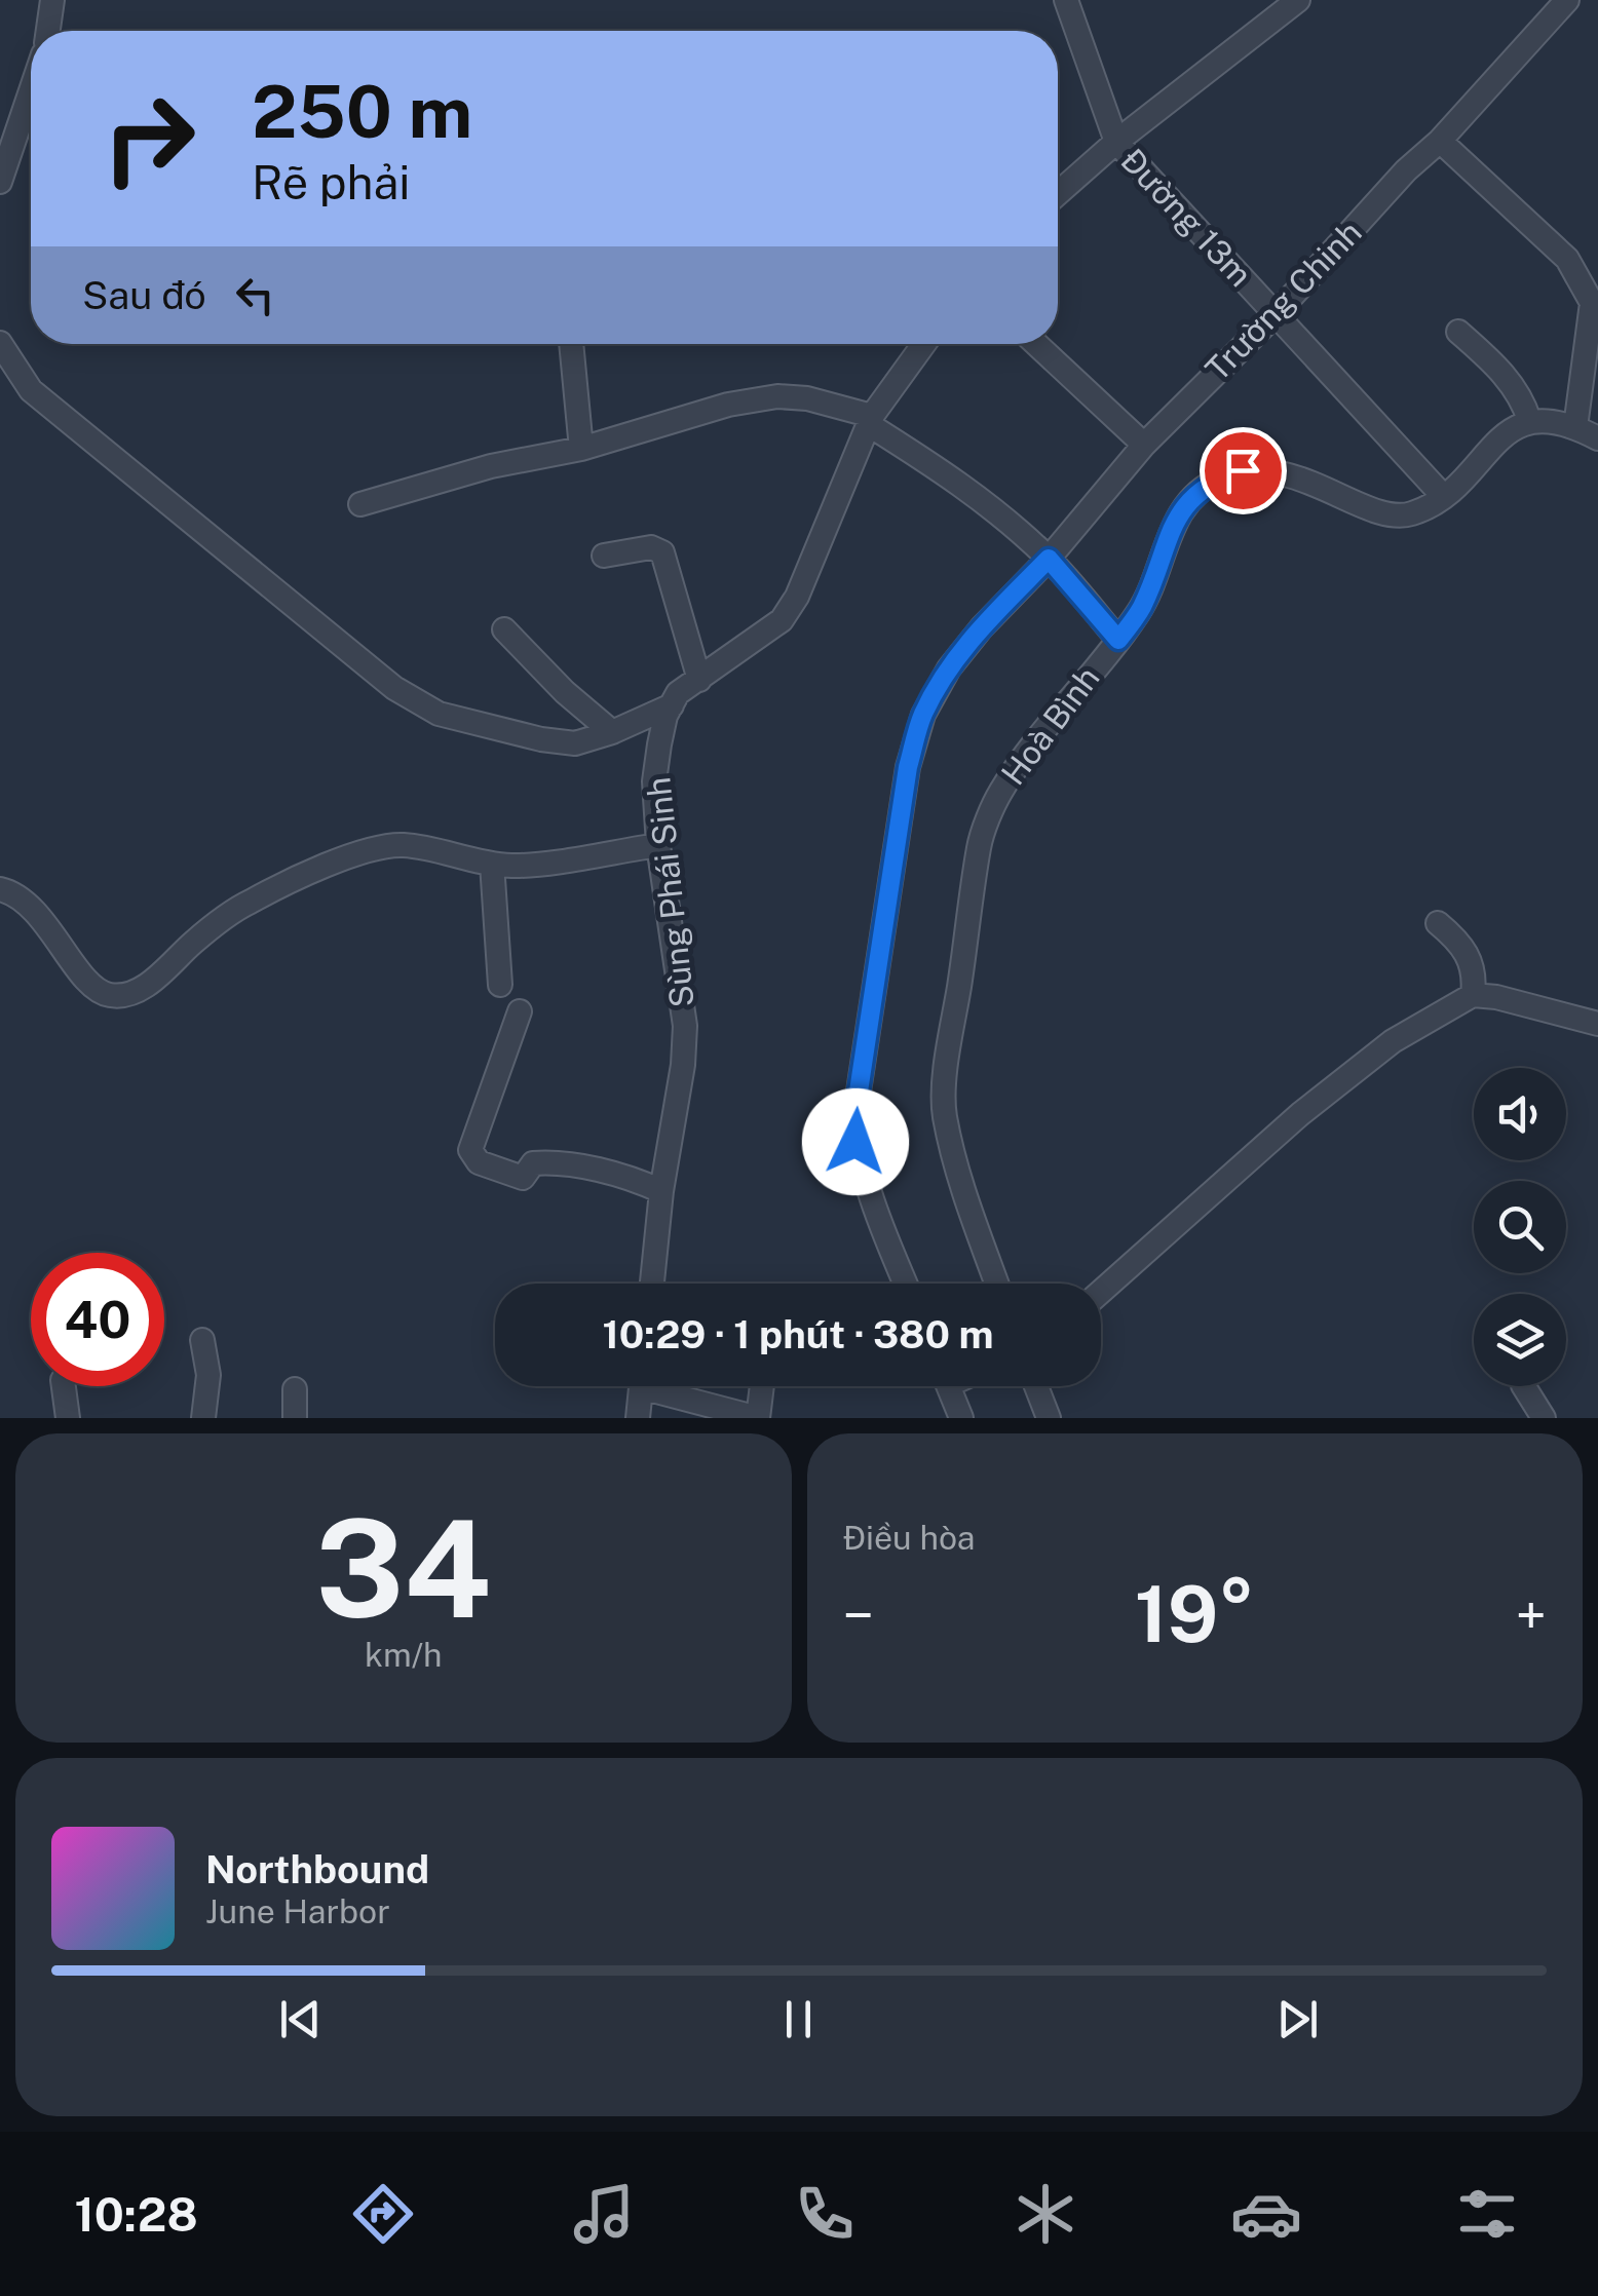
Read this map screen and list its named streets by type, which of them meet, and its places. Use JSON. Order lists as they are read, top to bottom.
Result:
{
  "streets": {
    "street": [
      "Đường 13m",
      "Trường Chinh",
      "Hoà Bình",
      "Sùng Phái Sinh"
    ]
  },
  "crossings": [
    ["Đường 13m", "Trường Chinh"],
    ["Đường 13m", "Hoà Bình"]
  ],
  "page": {
    "turn": ["250 m", "Rẽ phải"],
    "then": "Sau đó",
    "limit": "40",
    "trip": "10:29 · 1 phút · 380 m",
    "tile": [
      ["34", "km/h"],
      "Điều hòa"
    ],
    "heat": ["−", "19°", "+"],
    "song": ["Northbound", "June Harbor"],
    "tabs": "10:28"
  }
}
